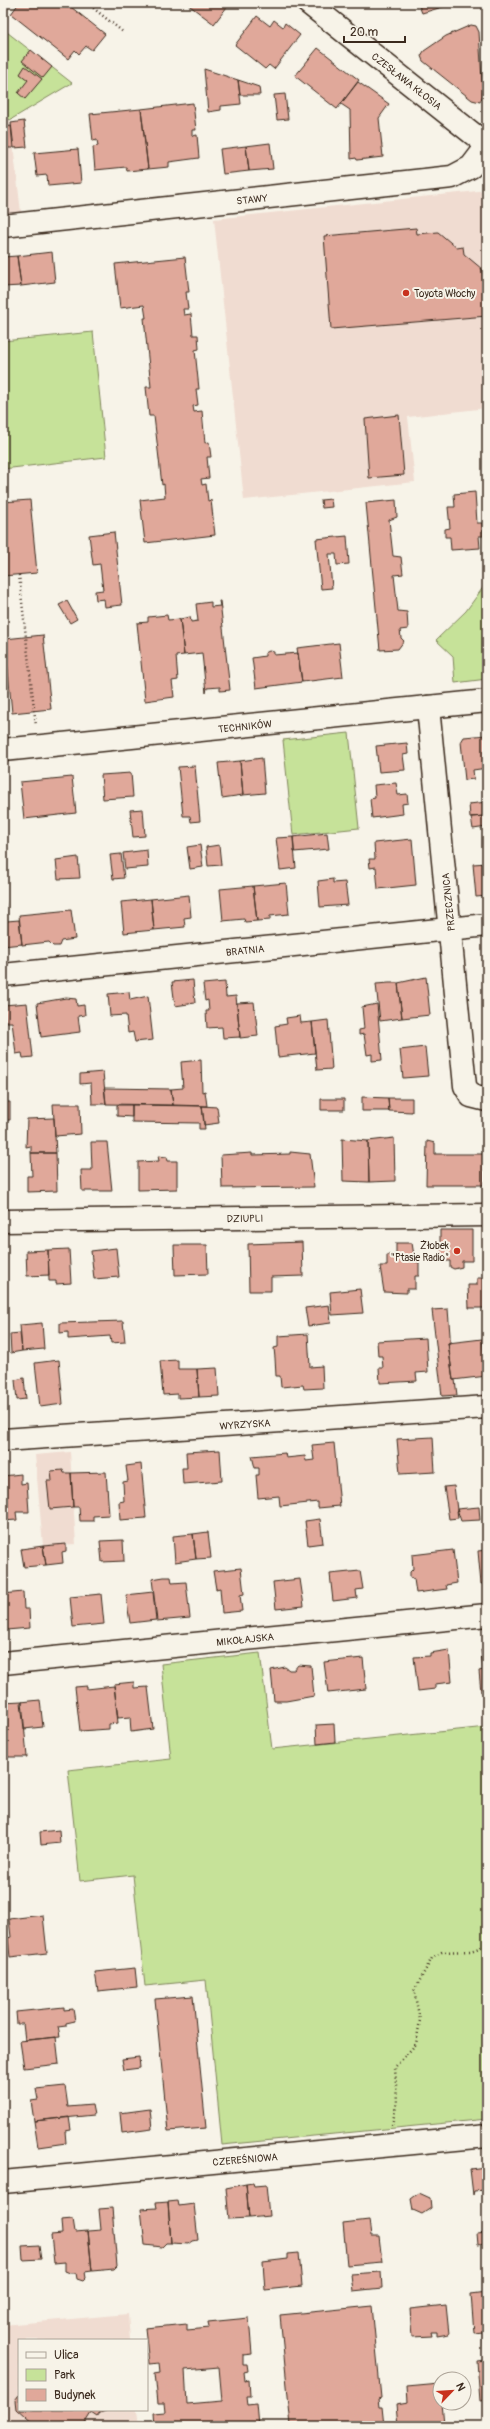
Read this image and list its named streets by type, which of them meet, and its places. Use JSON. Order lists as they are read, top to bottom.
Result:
{
  "streets": {
    "street": [
      "CZESŁAWA KŁOSIA",
      "STAWY",
      "TECHNIKÓW",
      "PRZECZNICA",
      "BRATNIA",
      "DZIUPLI",
      "WYRZYSKA",
      "MIKOŁAJSKA",
      "CZEREŚNIOWA"
    ]
  },
  "crossings": [
    ["CZESŁAWA KŁOSIA", "STAWY"],
    ["TECHNIKÓW", "PRZECZNICA"],
    ["PRZECZNICA", "BRATNIA"]
  ],
  "places": ["Toyota Włochy", "Żłobek \"Ptasie Radio\""],
  "legend": ["Ulica", "Park", "Budynek"],
  "scale_bar": "20 m",
  "north": "top right"
}
